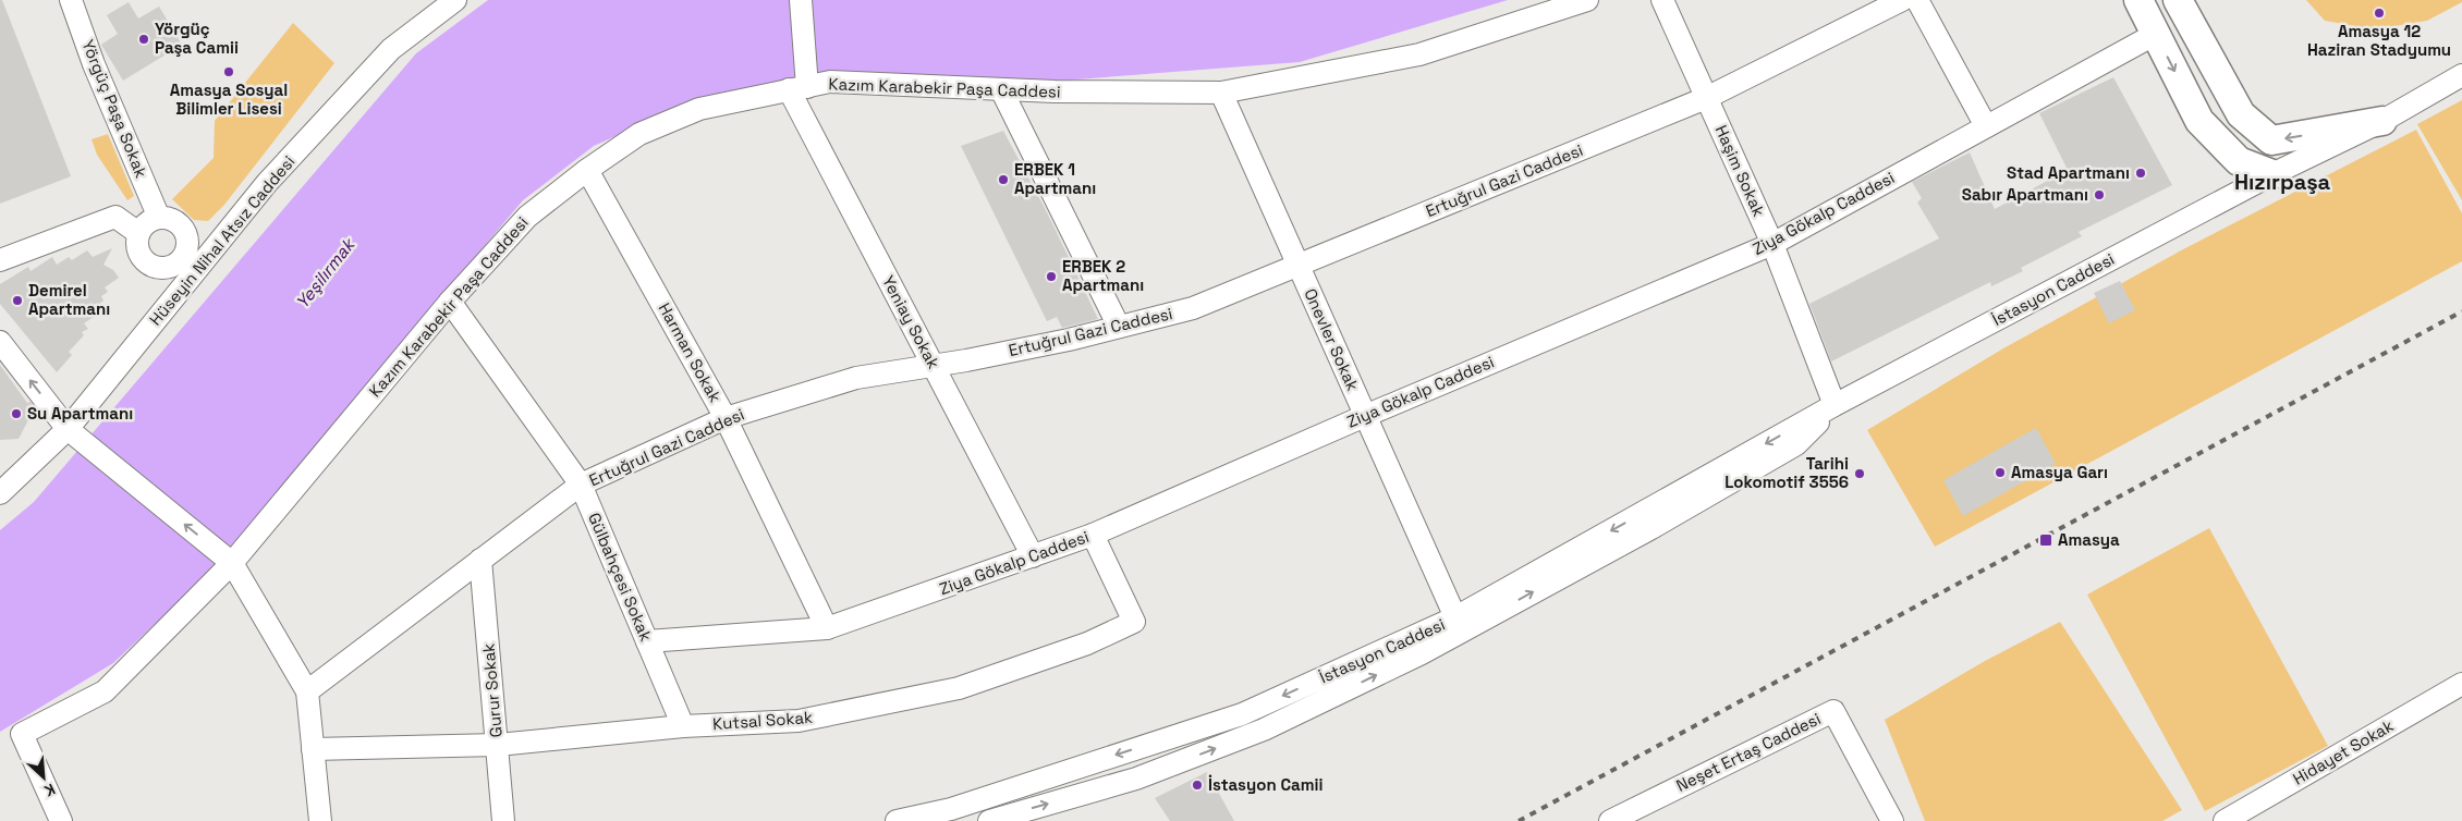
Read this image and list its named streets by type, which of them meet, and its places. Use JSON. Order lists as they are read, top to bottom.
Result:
{
  "streets": {
    "street": [
      "Kazım Karabekir Paşa Caddesi",
      "Yörgüç Paşa Sokak",
      "Haşim Sokak",
      "Ertuğrul Gazi Caddesi",
      "Ziya Gökalp Caddesi",
      "Hüseyin Nihal Atsız Caddesi",
      "İstasyon Caddesi",
      "Yeniay Sokak",
      "Onevler Sokak",
      "Harman Sokak",
      "Gülbahçesi Sokak",
      "Gurur Sokak",
      "Kutsal Sokak",
      "Neşet Ertaş Caddesi",
      "Hidayet Sokak"
    ]
  },
  "crossings": [
    ["Kazım Karabekir Paşa Caddesi", "Yeniay Sokak"],
    ["Kazım Karabekir Paşa Caddesi", "Onevler Sokak"],
    ["Kazım Karabekir Paşa Caddesi", "Harman Sokak"],
    ["Kazım Karabekir Paşa Caddesi", "Gülbahçesi Sokak"],
    ["Yörgüç Paşa Sokak", "Hüseyin Nihal Atsız Caddesi"],
    ["Haşim Sokak", "Ertuğrul Gazi Caddesi"],
    ["Haşim Sokak", "Ziya Gökalp Caddesi"],
    ["Haşim Sokak", "İstasyon Caddesi"],
    ["Ertuğrul Gazi Caddesi", "Yeniay Sokak"],
    ["Ertuğrul Gazi Caddesi", "Onevler Sokak"],
    ["Ertuğrul Gazi Caddesi", "Harman Sokak"],
    ["Ertuğrul Gazi Caddesi", "Gülbahçesi Sokak"],
    ["Ertuğrul Gazi Caddesi", "Gurur Sokak"],
    ["Ziya Gökalp Caddesi", "Yeniay Sokak"],
    ["Ziya Gökalp Caddesi", "Onevler Sokak"],
    ["Ziya Gökalp Caddesi", "Harman Sokak"],
    ["Ziya Gökalp Caddesi", "Gülbahçesi Sokak"],
    ["Ziya Gökalp Caddesi", "Kutsal Sokak"],
    ["İstasyon Caddesi", "Onevler Sokak"],
    ["Gülbahçesi Sokak", "Kutsal Sokak"],
    ["Gurur Sokak", "Kutsal Sokak"]
  ],
  "districts": ["Hızırpaşa"],
  "water": ["Yeşilırmak"],
  "places": {
    "other": [
      "Amasya 12 Haziran Stadyumu",
      "Yörgüç Paşa Camii",
      "Amasya Sosyal Bilimler Lisesi",
      "Stad Apartmanı",
      "ERBEK 1 Apartmanı",
      "Sabır Apartmanı",
      "ERBEK 2 Apartmanı",
      "Demirel Apartmanı",
      "Su Apartmanı",
      "Amasya Garı",
      "Tarihi Lokomotif 3556",
      "İstasyon Camii"
    ],
    "transit": ["Amasya"]
  },
  "north": "bottom right"
}
